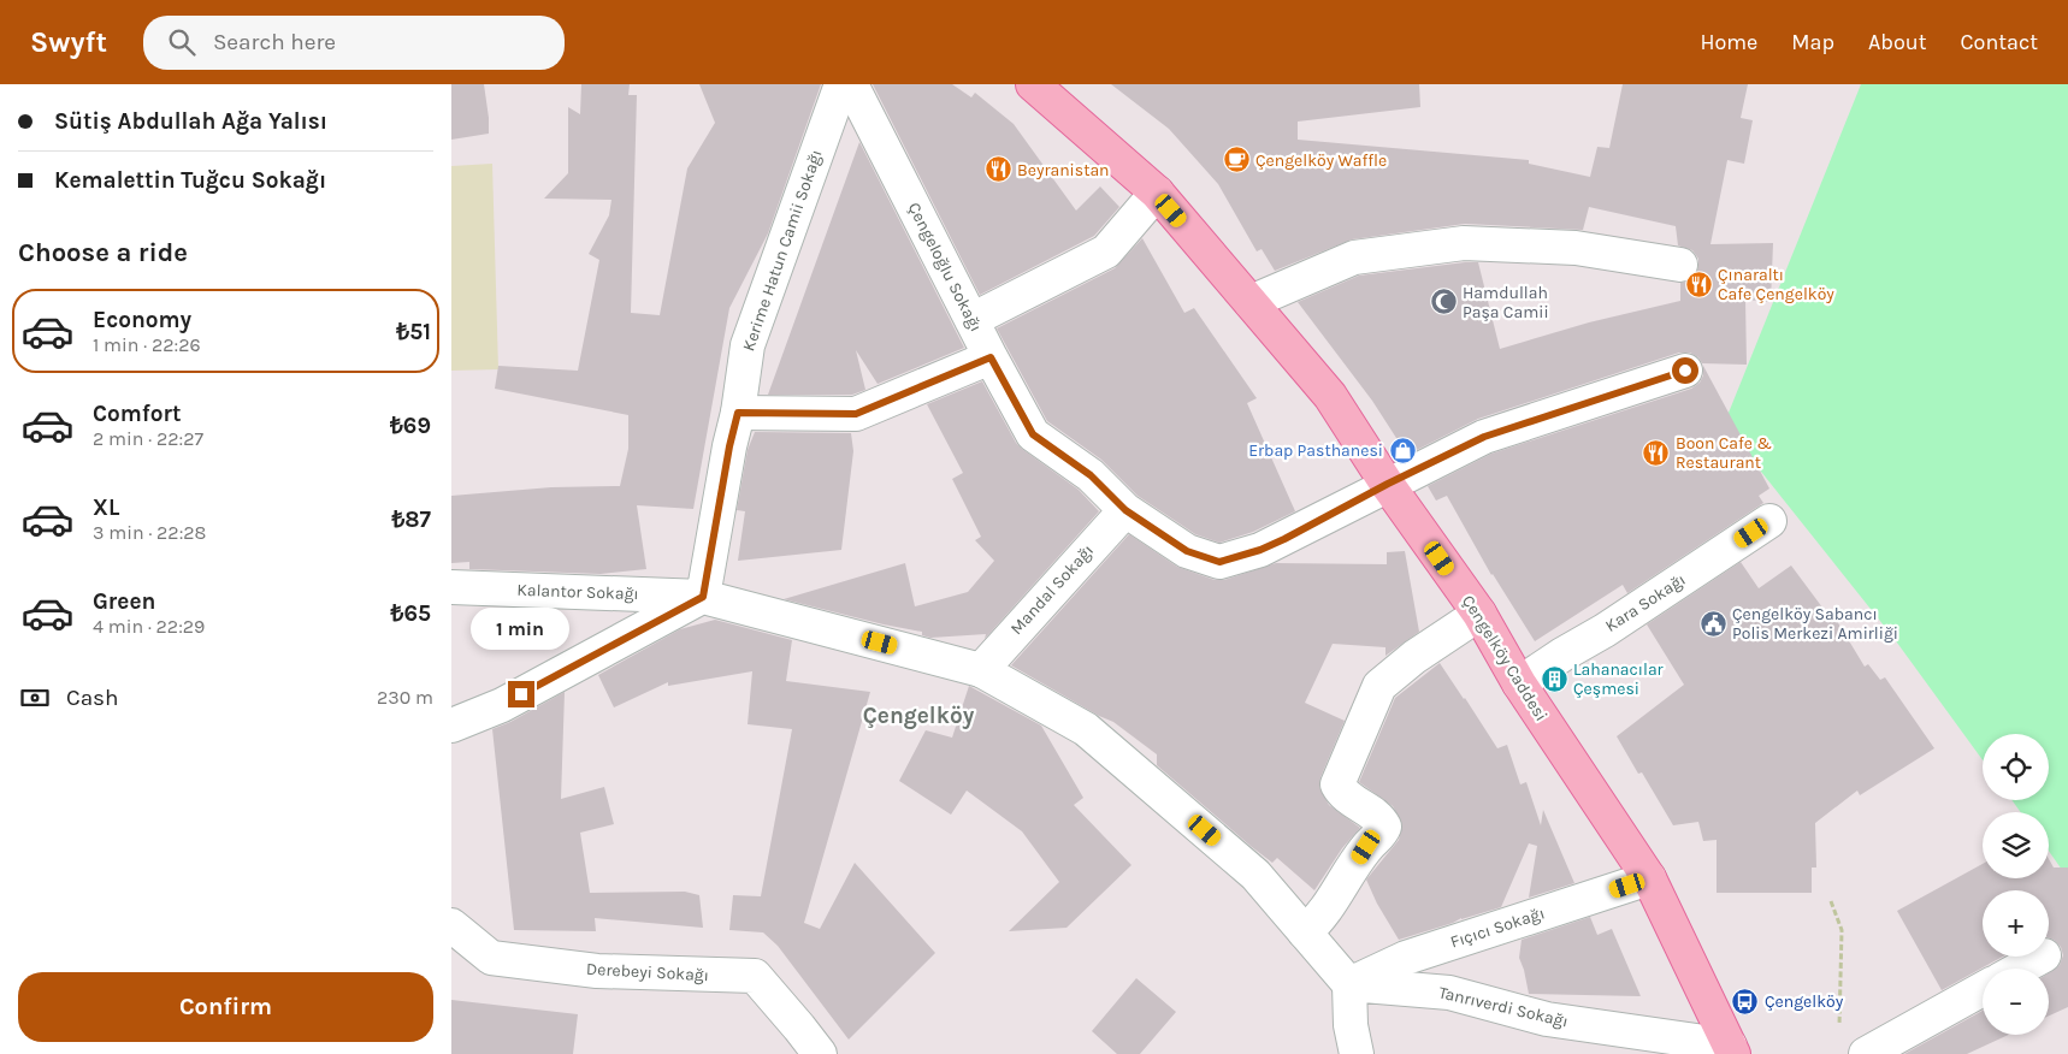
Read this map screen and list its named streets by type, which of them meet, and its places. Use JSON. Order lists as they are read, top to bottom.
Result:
{
  "streets": {
    "main road": ["Çengelköy Caddesi"],
    "street": [
      "Kerime Hatun Camii Sokağı",
      "Çengeloğlu Sokağı",
      "Mandal Sokağı",
      "Kalantor Sokağı",
      "Kara Sokağı",
      "Fıçıcı Sokağı",
      "Derebeyi Sokağı",
      "Tanrıverdi Sokağı"
    ]
  },
  "crossings": [
    ["Kerime Hatun Camii Sokağı", "Kalantor Sokağı"],
    ["Çengeloğlu Sokağı", "Mandal Sokağı"],
    ["Çengeloğlu Sokağı", "Çengelköy Caddesi"],
    ["Mandal Sokağı", "Kalantor Sokağı"],
    ["Kalantor Sokağı", "Fıçıcı Sokağı"],
    ["Kalantor Sokağı", "Tanrıverdi Sokağı"],
    ["Kara Sokağı", "Çengelköy Caddesi"],
    ["Çengelköy Caddesi", "Fıçıcı Sokağı"],
    ["Çengelköy Caddesi", "Tanrıverdi Sokağı"],
    ["Fıçıcı Sokağı", "Tanrıverdi Sokağı"]
  ],
  "districts": ["Çengelköy"],
  "places": {
    "cafe": ["Çengelköy Waffle"],
    "restaurant": ["Beyranistan", "Çınaraltı Cafe Çengelköy", "Boon Cafe & Restaurant"],
    "mosque": ["Hamdullah Paşa Camii"],
    "shop": ["Erbap Pasthanesi"],
    "public building": ["Çengelköy Sabancı Polis Merkezi Amirliği"],
    "building": ["Lahanacılar Çeşmesi"],
    "bus stop": ["Çengelköy"]
  },
  "page": {
    "header": "Swyft",
    "search": "Search here",
    "nav": [
      "Home",
      "Map",
      "About",
      "Contact"
    ],
    "banner": ["Sütiş Abdullah Ağa Yalısı", "Kemalettin Tuğcu Sokağı"],
    "heading": "Choose a ride",
    "list": [
      {
        "name": "Economy",
        "note": "1 min · 22:26",
        "value": "₺51"
      },
      {
        "name": "Comfort",
        "note": "2 min · 22:27",
        "value": "₺69"
      },
      {
        "name": "XL",
        "note": "3 min · 22:28",
        "value": "₺87"
      },
      {
        "name": "Green",
        "note": "4 min · 22:29",
        "value": "₺65"
      }
    ],
    "bubble": "1 min",
    "pay": ["Cash", "230 m"],
    "map_buttons": ["+", "−"],
    "buttons": "Confirm"
  }
}
